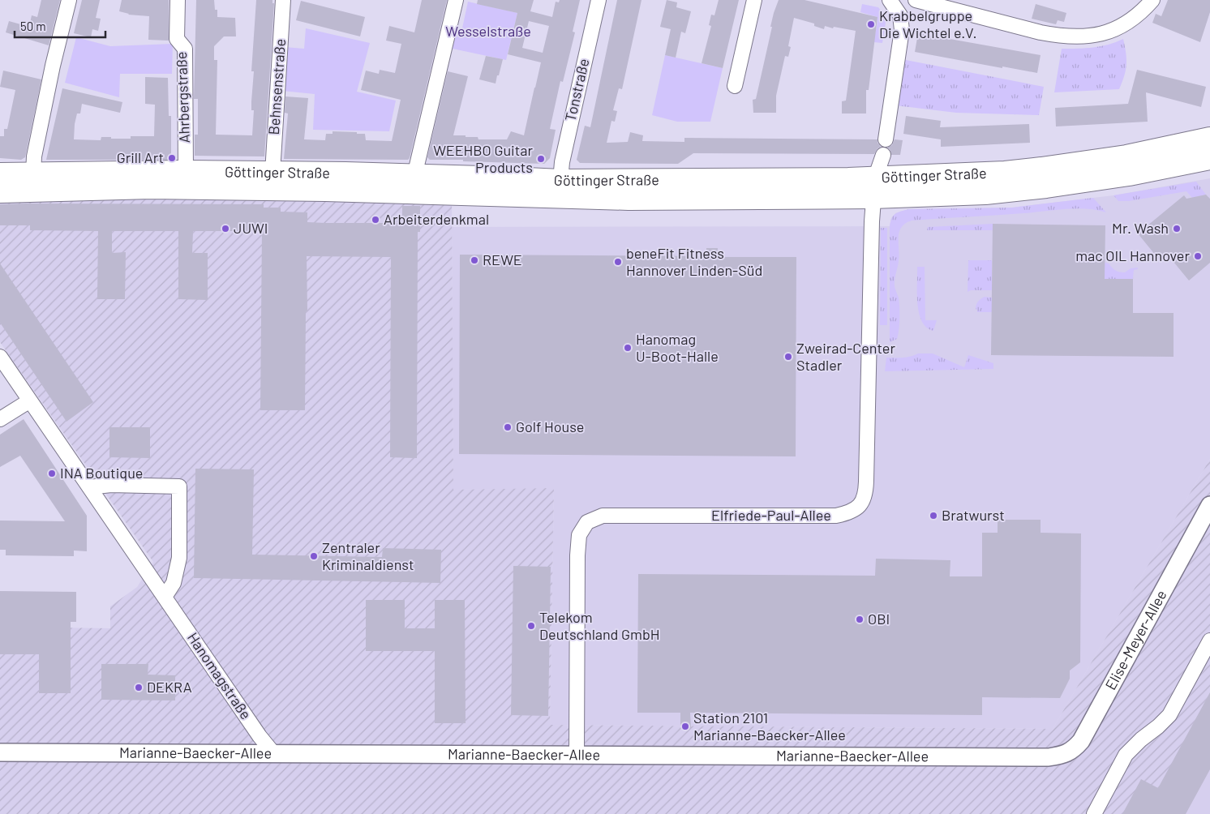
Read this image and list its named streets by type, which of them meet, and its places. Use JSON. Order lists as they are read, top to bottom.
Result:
{
  "streets": {
    "main road": ["Göttinger Straße"],
    "street": [
      "Behnsenstraße",
      "Tonstraße",
      "Ahrbergstraße",
      "Elfriede-Paul-Allee",
      "Elise-Meyer-Allee",
      "Hanomagstraße",
      "Marianne-Baecker-Allee"
    ]
  },
  "crossings": [
    ["Behnsenstraße", "Göttinger Straße"],
    ["Tonstraße", "Göttinger Straße"],
    ["Ahrbergstraße", "Göttinger Straße"],
    ["Göttinger Straße", "Elfriede-Paul-Allee"],
    ["Elfriede-Paul-Allee", "Marianne-Baecker-Allee"],
    ["Elise-Meyer-Allee", "Marianne-Baecker-Allee"],
    ["Hanomagstraße", "Marianne-Baecker-Allee"]
  ],
  "parks": ["Wesselstraße"],
  "places": [
    "Krabbelgruppe Die Wichtel e.V.",
    "Grill Art",
    "WEEHBO Guitar Products",
    "Arbeiterdenkmal",
    "JUWI",
    "Mr. Wash",
    "mac OIL Hannover",
    "REWE",
    "beneFit Fitness Hannover Linden-Süd",
    "Hanomag U-Boot-Halle",
    "Zweirad-Center Stadler",
    "Golf House",
    "INA Boutique",
    "Bratwurst",
    "Zentraler Kriminaldienst",
    "OBI",
    "Telekom Deutschland GmbH",
    "DEKRA",
    "Station 2101 Marianne-Baecker-Allee"
  ],
  "scale_bar": "50 m"
}
